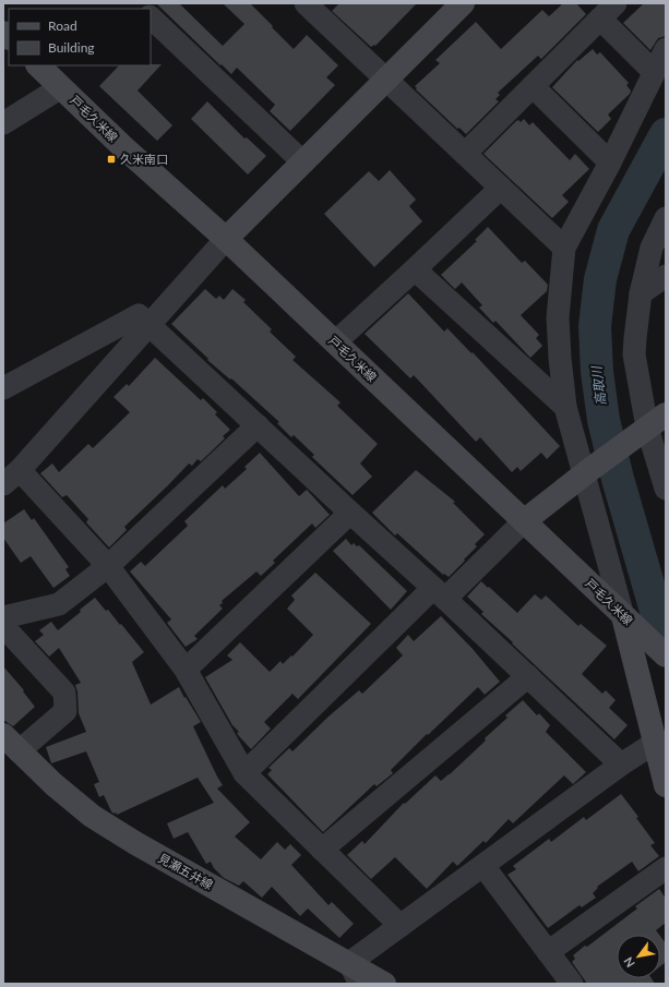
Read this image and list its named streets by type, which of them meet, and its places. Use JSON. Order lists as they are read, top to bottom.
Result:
{
  "streets": {
    "main road": ["戸毛久米線", "見瀬五井線"]
  },
  "water": ["高取川"],
  "places": {
    "transit": ["久米南口"]
  },
  "legend": ["Road", "Building"],
  "north": "bottom left"
}
